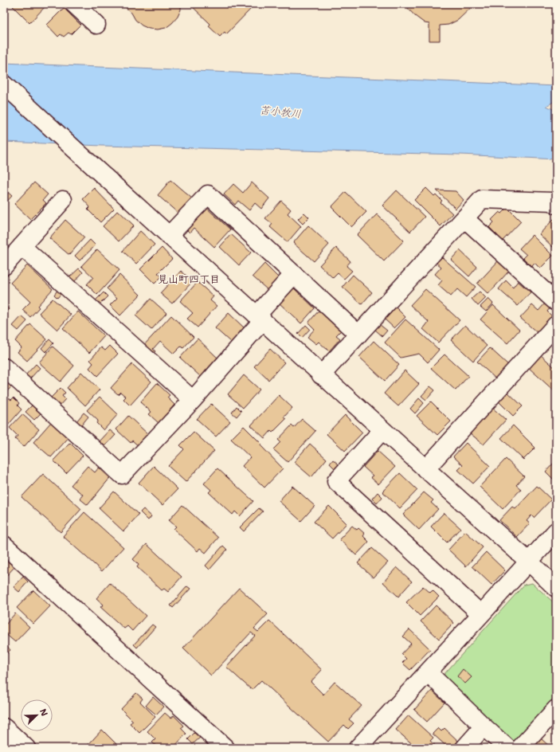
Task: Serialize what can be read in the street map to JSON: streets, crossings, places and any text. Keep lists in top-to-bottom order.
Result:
{
  "districts": ["見山町四丁目"],
  "water": ["苫小牧川"],
  "north": "top right"
}
